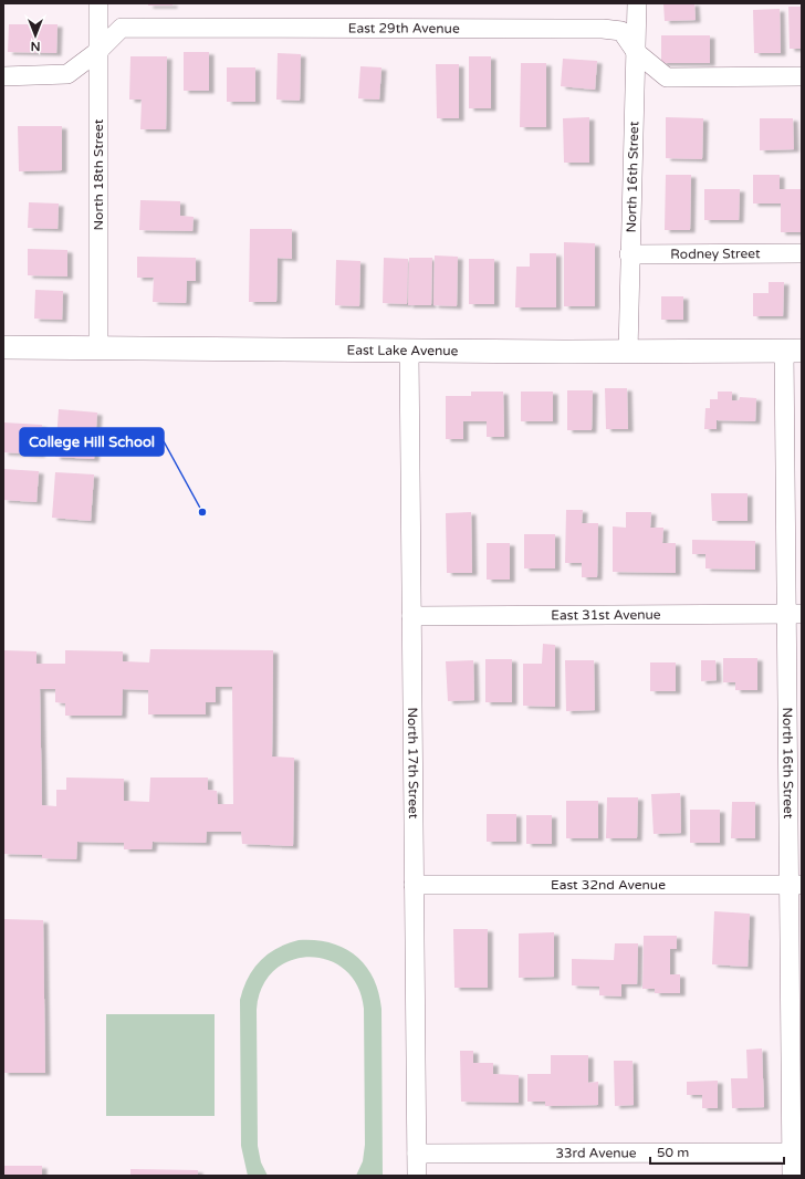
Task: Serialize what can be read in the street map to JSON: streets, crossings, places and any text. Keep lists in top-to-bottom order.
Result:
{
  "streets": {
    "street": [
      "East 29th Avenue",
      "North 18th Street",
      "North 16th Street",
      "Rodney Street",
      "East Lake Avenue",
      "East 31st Avenue",
      "North 17th Street",
      "East 32nd Avenue",
      "33rd Avenue"
    ]
  },
  "crossings": [
    ["East 29th Avenue", "North 18th Street"],
    ["East 29th Avenue", "North 16th Street"],
    ["North 18th Street", "East Lake Avenue"],
    ["North 16th Street", "Rodney Street"],
    ["North 16th Street", "East Lake Avenue"],
    ["North 16th Street", "East 31st Avenue"],
    ["North 16th Street", "East 32nd Avenue"],
    ["North 16th Street", "33rd Avenue"],
    ["East Lake Avenue", "North 17th Street"],
    ["East 31st Avenue", "North 17th Street"],
    ["North 17th Street", "East 32nd Avenue"],
    ["North 17th Street", "33rd Avenue"]
  ],
  "places": ["College Hill School"],
  "scale_bar": "50 m",
  "north": "bottom"
}
